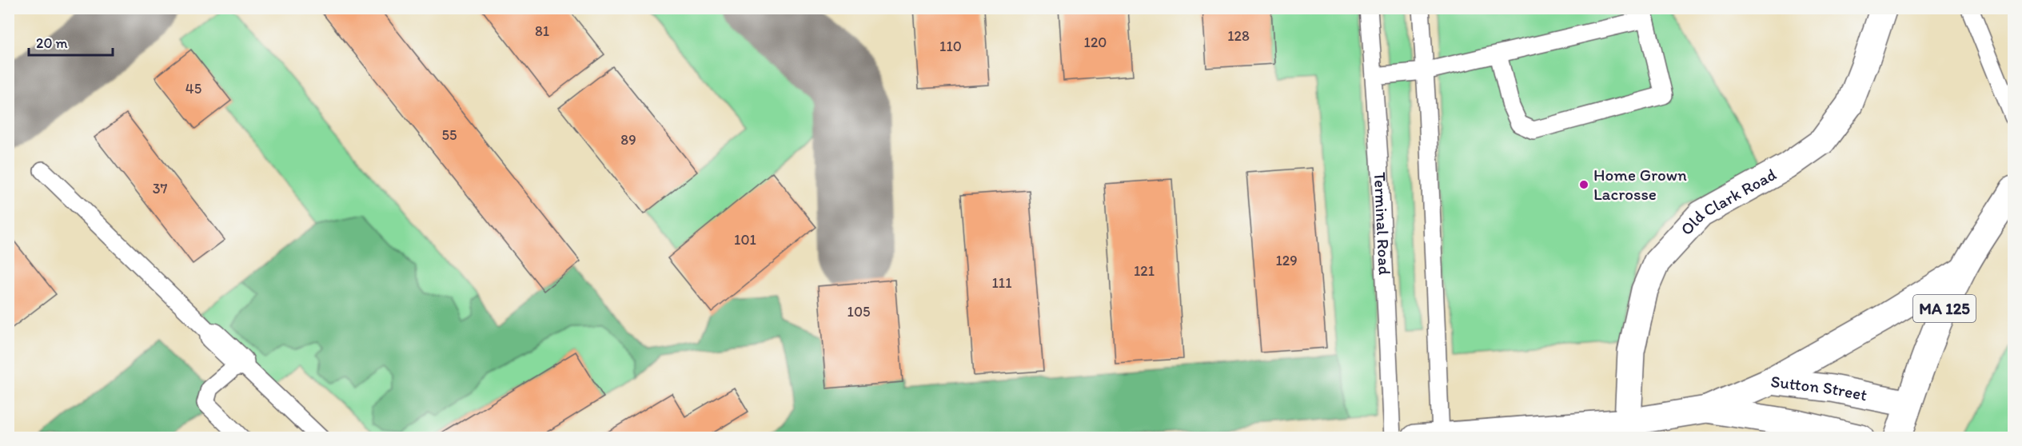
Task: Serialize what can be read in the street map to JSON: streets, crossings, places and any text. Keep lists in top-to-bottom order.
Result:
{
  "streets": {
    "main road": ["Old Clark Road", "MA 125", "Sutton Street"],
    "lane": ["Terminal Road"]
  },
  "crossings": [
    ["Old Clark Road", "Sutton Street"],
    ["MA 125", "Sutton Street"]
  ],
  "places": ["Home Grown Lacrosse"],
  "house_numbers": [
    "81",
    "128",
    "120",
    "110",
    "45",
    "55",
    "89",
    "37",
    "101",
    "129",
    "121",
    "111",
    "105"
  ],
  "scale_bar": "20 m"
}
